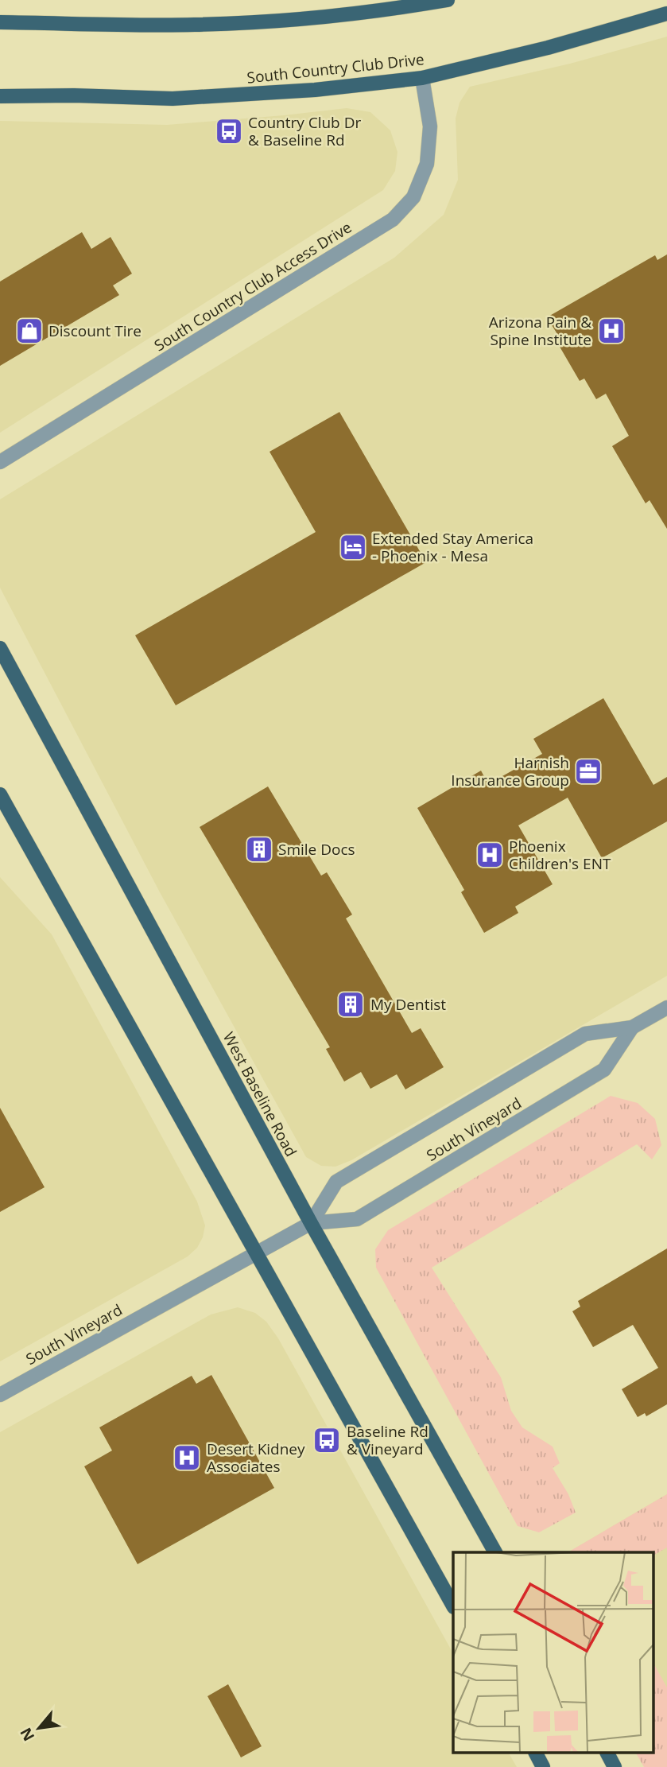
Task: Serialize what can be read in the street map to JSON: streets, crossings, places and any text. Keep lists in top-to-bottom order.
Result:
{
  "streets": {
    "main road": ["South Country Club Drive", "West Baseline Road"],
    "street": ["South Country Club Access Drive", "South Vineyard"]
  },
  "crossings": [
    ["South Country Club Drive", "South Country Club Access Drive"],
    ["West Baseline Road", "South Vineyard"]
  ],
  "places": {
    "bus stop": ["Country Club Dr & Baseline Rd", "Baseline Rd & Vineyard"],
    "shop": ["Discount Tire"],
    "hospital": ["Arizona Pain & Spine Institute", "Phoenix Children's ENT", "Desert Kidney Associates"],
    "hotel": ["Extended Stay America - Phoenix - Mesa"],
    "office": ["Harnish Insurance Group"],
    "building": ["Smile Docs", "My Dentist"]
  },
  "north": "bottom left"
}
